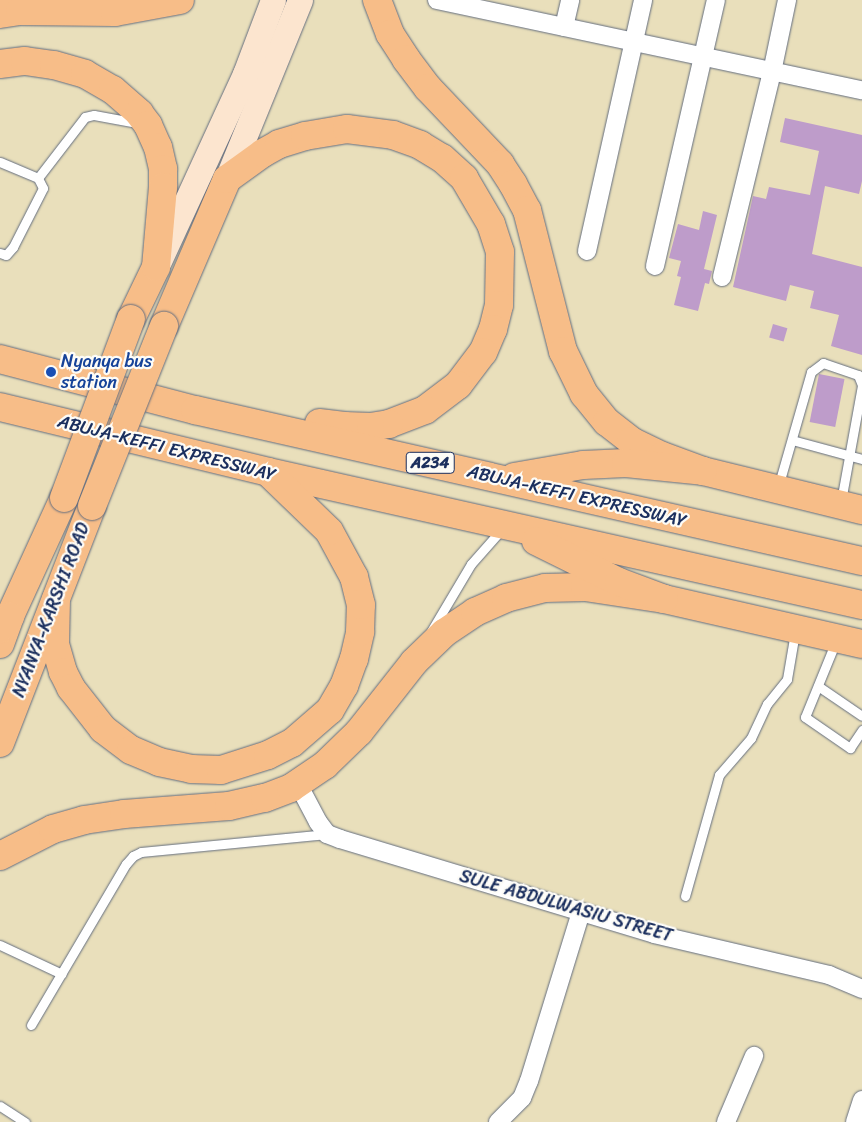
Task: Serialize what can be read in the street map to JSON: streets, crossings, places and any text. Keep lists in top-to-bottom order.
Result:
{
  "streets": {
    "main road": ["ABUJA-KEFFI EXPRESSWAY", "A234", "NYANYA-KARSHI ROAD"],
    "street": ["SULE ABDULWASIU STREET"]
  },
  "places": ["Nyanya bus station"]
}
